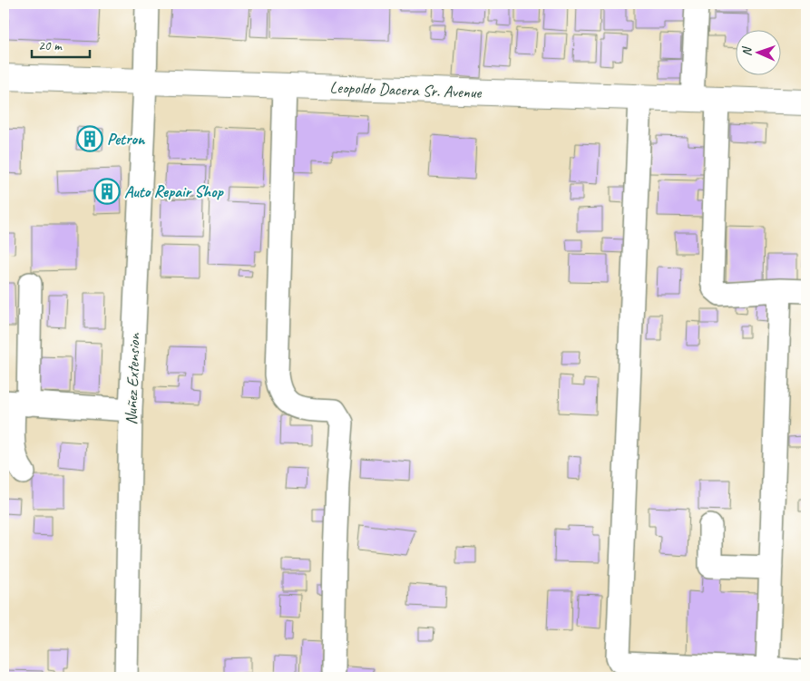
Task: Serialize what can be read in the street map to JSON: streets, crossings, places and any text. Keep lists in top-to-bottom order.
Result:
{
  "streets": {
    "main road": ["Leopoldo Dacera Sr. Avenue"],
    "street": ["Nuñez Extension"]
  },
  "crossings": [
    ["Leopoldo Dacera Sr. Avenue", "Nuñez Extension"]
  ],
  "places": {
    "building": ["Petron", "Auto Repair Shop"]
  },
  "scale_bar": "20 m",
  "north": "left"
}
